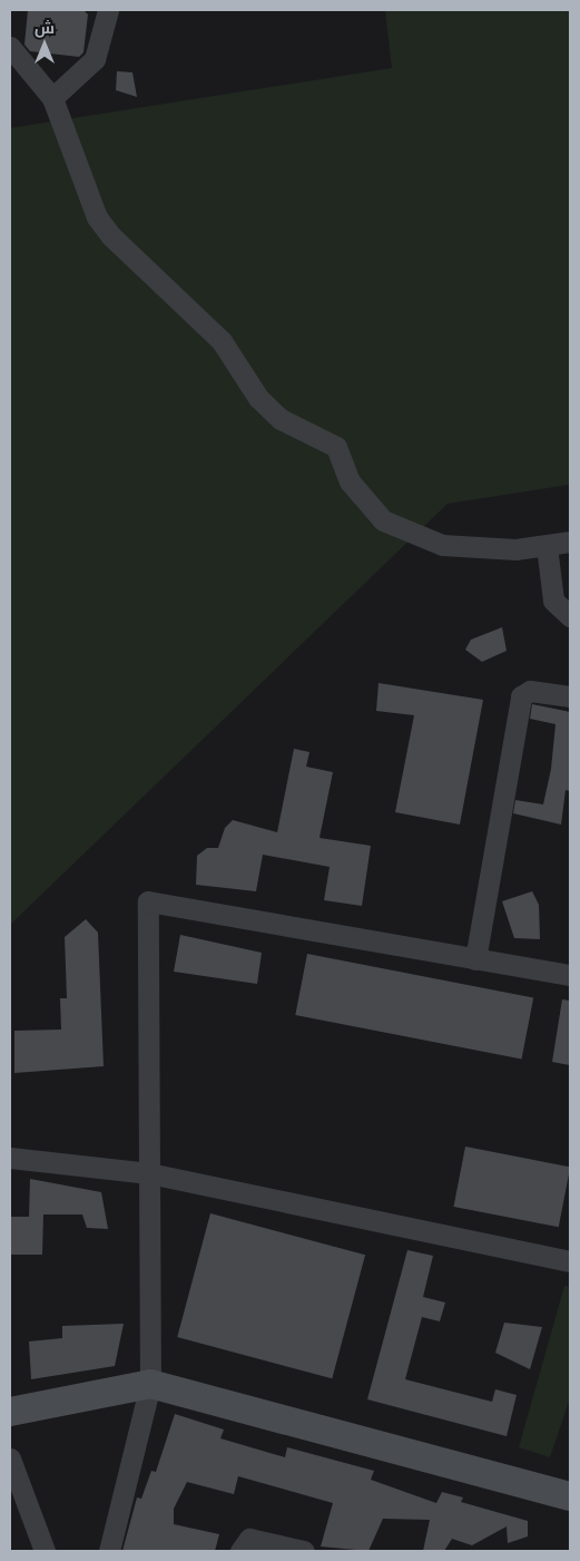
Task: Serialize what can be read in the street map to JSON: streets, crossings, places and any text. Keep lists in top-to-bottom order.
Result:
{
  "north": "top"
}
